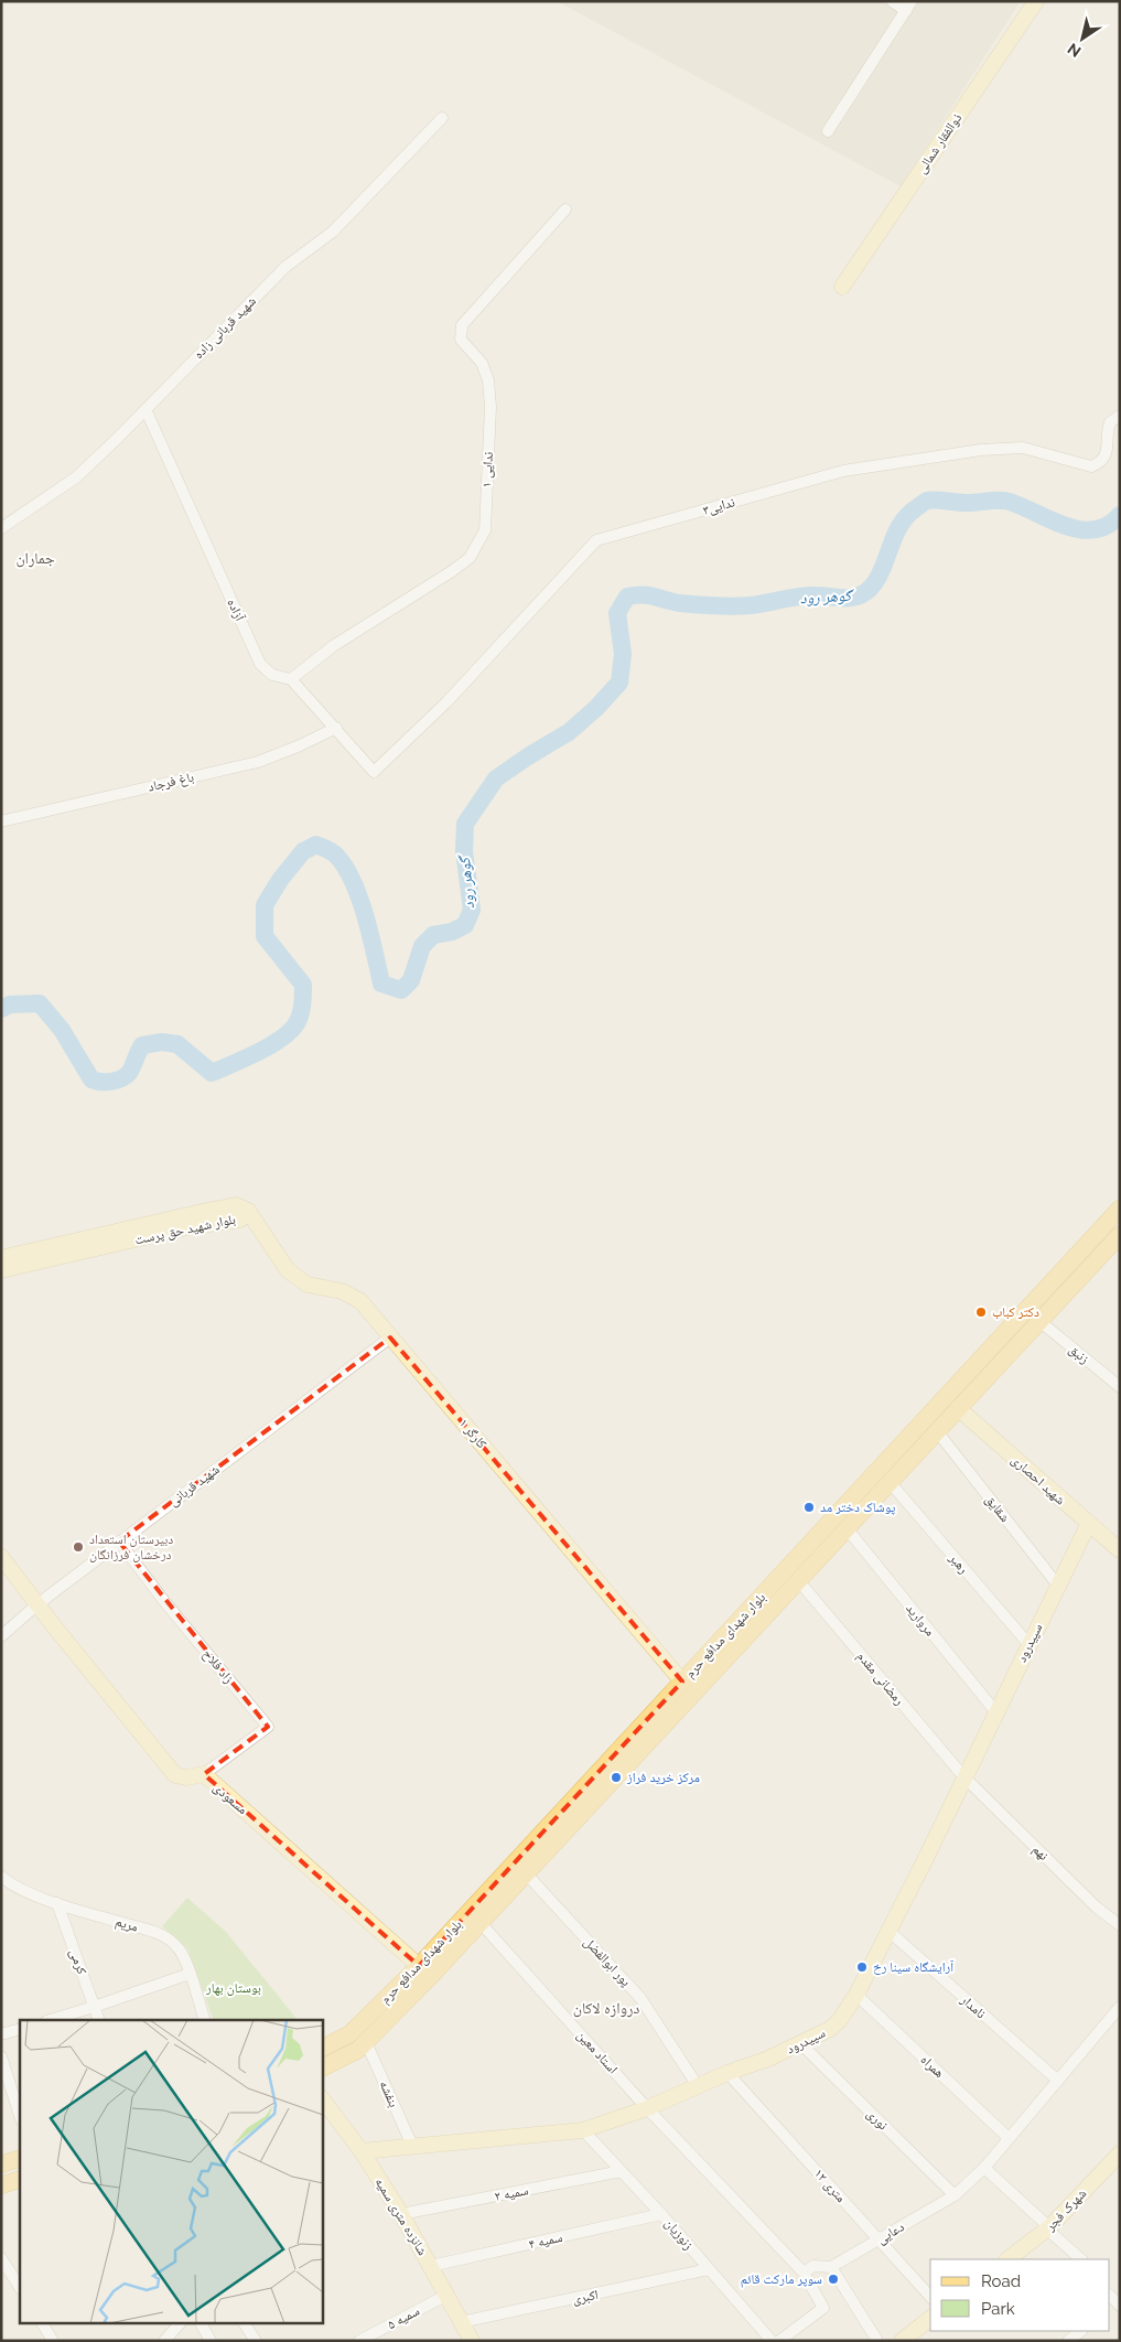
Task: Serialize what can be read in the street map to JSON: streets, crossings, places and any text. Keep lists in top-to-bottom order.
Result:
{
  "streets": {
    "main road": ["بلوار شهدای مدافع حرم"],
    "street": [
      "ذوالفقار شمالی",
      "شهید قربانی زاده",
      "ندایی ۱",
      "ندایی۳",
      "آزاده",
      "باغ فرجاد",
      "بلوار شهید حق پرست",
      "زنبق",
      "کارگر ۱",
      "شهید احصاری",
      "شهید قربانی",
      "شقایق",
      "رهبر",
      "مروارید",
      "سپیدرود",
      "زاد فلاح",
      "رمضانی مقدم",
      "مسعودی",
      "نهم",
      "مریم",
      "کرمی",
      "پور ابوالفضل",
      "نامدار",
      "استاد معین",
      "همراه",
      "بنفشه",
      "نوری",
      "۱۲ متری",
      "سمیه ۲",
      "شهرک فجر",
      "شانزده متری سمیه",
      "دعایی",
      "زنوزیان",
      "سمیه ۴",
      "اکبری",
      "سمیه ۵"
    ]
  },
  "crossings": [
    ["شهید قربانی زاده", "آزاده"],
    ["ندایی ۱", "آزاده"],
    ["ندایی۳", "آزاده"],
    ["آزاده", "باغ فرجاد"],
    ["بلوار شهید حق پرست", "کارگر ۱"],
    ["زنبق", "بلوار شهدای مدافع حرم"],
    ["کارگر ۱", "شهید قربانی"],
    ["کارگر ۱", "بلوار شهدای مدافع حرم"],
    ["شهید احصاری", "بلوار شهدای مدافع حرم"],
    ["شهید احصاری", "سپیدرود"],
    ["شهید قربانی", "زاد فلاح"],
    ["شهید قربانی", "مسعودی"],
    ["شقایق", "بلوار شهدای مدافع حرم"],
    ["شقایق", "سپیدرود"],
    ["رهبر", "بلوار شهدای مدافع حرم"],
    ["رهبر", "سپیدرود"],
    ["مروارید", "بلوار شهدای مدافع حرم"],
    ["مروارید", "سپیدرود"],
    ["بلوار شهدای مدافع حرم", "رمضانی مقدم"],
    ["بلوار شهدای مدافع حرم", "مسعودی"],
    ["بلوار شهدای مدافع حرم", "پور ابوالفضل"],
    ["بلوار شهدای مدافع حرم", "استاد معین"],
    ["بلوار شهدای مدافع حرم", "بنفشه"],
    ["سپیدرود", "رمضانی مقدم"],
    ["سپیدرود", "نهم"],
    ["سپیدرود", "پور ابوالفضل"],
    ["سپیدرود", "نامدار"],
    ["سپیدرود", "استاد معین"],
    ["سپیدرود", "همراه"],
    ["سپیدرود", "بنفشه"],
    ["سپیدرود", "نوری"],
    ["سپیدرود", "۱۲ متری"],
    ["سپیدرود", "شانزده متری سمیه"],
    ["سپیدرود", "زنوزیان"],
    ["زاد فلاح", "مسعودی"],
    ["رمضانی مقدم", "نهم"],
    ["مریم", "کرمی"],
    ["نامدار", "دعایی"],
    ["همراه", "دعایی"],
    ["نوری", "دعایی"],
    ["۱۲ متری", "دعایی"],
    ["سمیه ۲", "شانزده متری سمیه"],
    ["سمیه ۲", "زنوزیان"],
    ["شانزده متری سمیه", "سمیه ۴"],
    ["شانزده متری سمیه", "اکبری"],
    ["شانزده متری سمیه", "سمیه ۵"],
    ["زنوزیان", "سمیه ۴"],
    ["زنوزیان", "اکبری"]
  ],
  "districts": ["جماران", "دروازه لاکان"],
  "water": ["گوهر رود"],
  "parks": ["بوستان بهار"],
  "places": [
    "دکتر کباب",
    "پوشاک دختر مد",
    "دبیرستان استعداد درخشان فرزانگان",
    "مرکز خرید فراز",
    "آرایشگاه سینا رخ",
    "سوپر مارکت قائم"
  ],
  "legend": ["Road", "Park"],
  "north": "bottom left"
}
